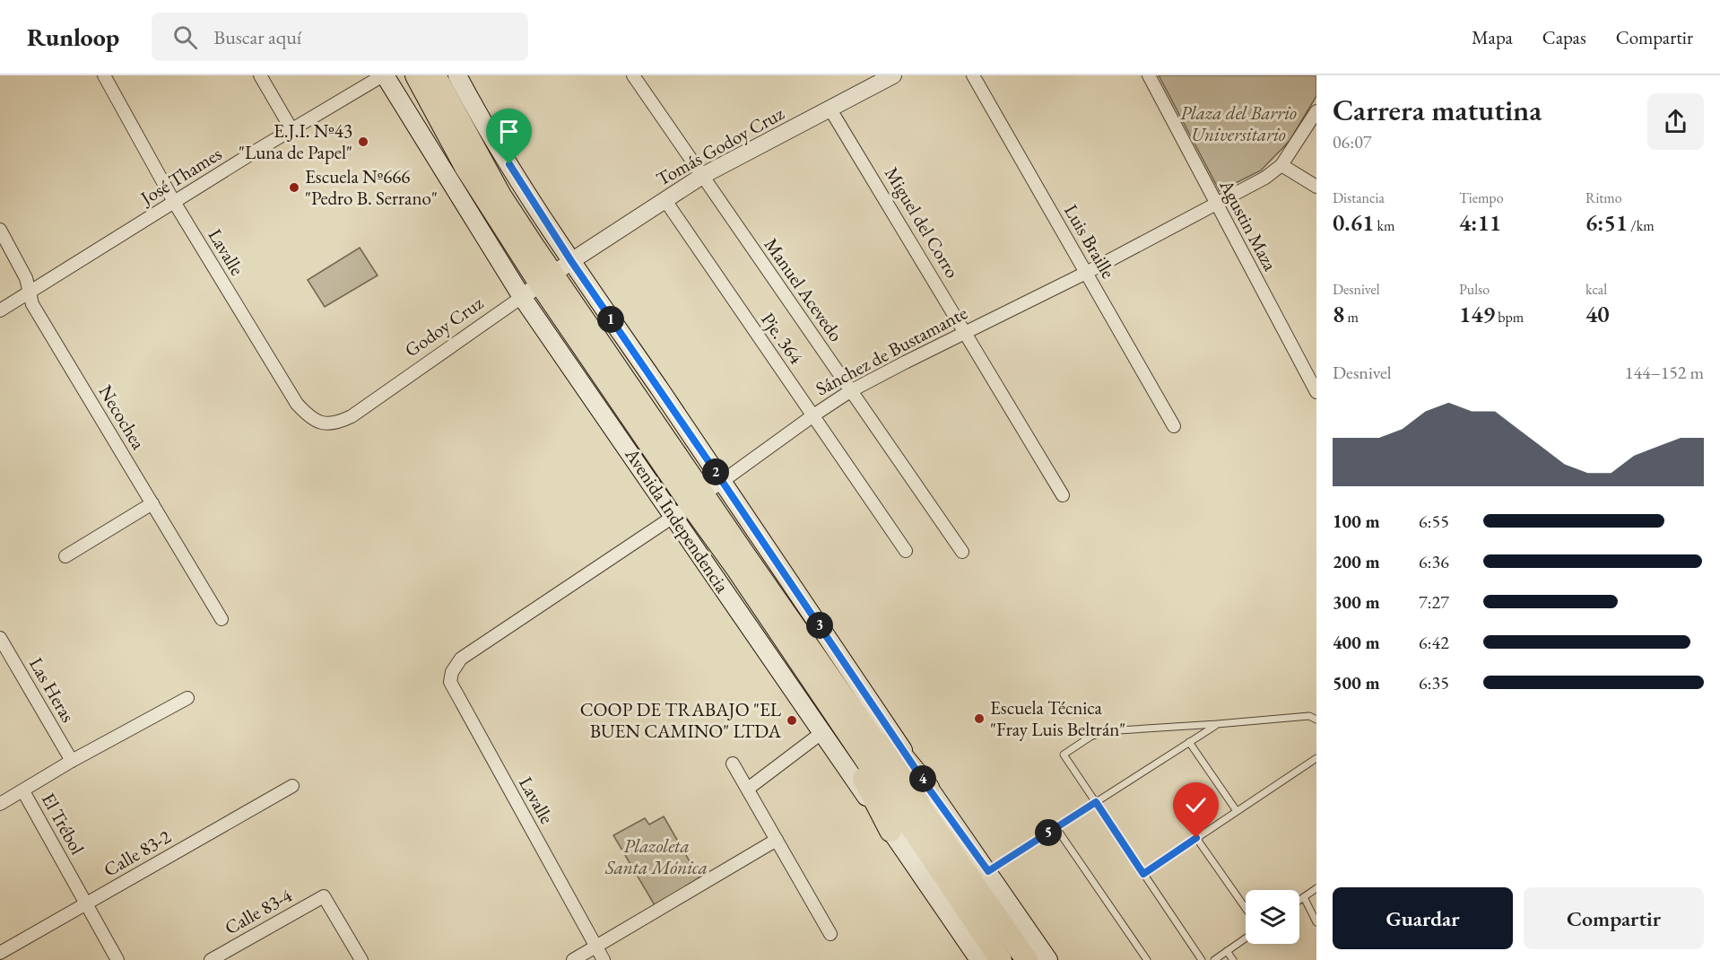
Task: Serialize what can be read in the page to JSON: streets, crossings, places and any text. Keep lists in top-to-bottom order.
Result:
{
  "streets": {
    "highway": ["Avenida Independencia"],
    "street": [
      "Tomás Godoy Cruz",
      "José Thames",
      "Miguel del Corro",
      "Agustin Maza",
      "Luis Braille",
      "Lavalle",
      "Manuel Acevedo",
      "Godoy Cruz",
      "Pje. 364",
      "Sánchez de Bustamante",
      "Necochea",
      "Las Heras",
      "El Trébol",
      "Calle 83-2",
      "Calle 83-4"
    ]
  },
  "crossings": [
    ["Tomás Godoy Cruz", "Miguel del Corro"],
    ["Tomás Godoy Cruz", "Manuel Acevedo"],
    ["Tomás Godoy Cruz", "Godoy Cruz"],
    ["Tomás Godoy Cruz", "Pje. 364"],
    ["José Thames", "Lavalle"],
    ["José Thames", "Necochea"],
    ["José Thames", "Avenida Independencia"],
    ["Miguel del Corro", "Sánchez de Bustamante"],
    ["Agustin Maza", "Sánchez de Bustamante"],
    ["Luis Braille", "Sánchez de Bustamante"],
    ["Lavalle", "Godoy Cruz"],
    ["Lavalle", "Sánchez de Bustamante"],
    ["Manuel Acevedo", "Sánchez de Bustamante"],
    ["Godoy Cruz", "Avenida Independencia"],
    ["Pje. 364", "Sánchez de Bustamante"],
    ["Sánchez de Bustamante", "Avenida Independencia"],
    ["El Trébol", "Calle 83-2"]
  ],
  "parks": ["Plaza del Barrio Universitario", "Plazoleta Santa Mónica"],
  "places": [
    "E.J.I. Nº43 \"Luna de Papel\"",
    "Escuela Nº666 \"Pedro B. Serrano\"",
    "Escuela Técnica \"Fray Luis Beltrán\"",
    "COOP DE TRABAJO \"EL BUEN CAMINO\" LTDA"
  ],
  "page": {
    "header": "Runloop",
    "search": "Buscar aquí",
    "nav": ["Mapa", "Capas", "Compartir"],
    "heading": ["Carrera matutina", "06:07"],
    "stats": [
      ["Distancia", "0.61 km"],
      ["Tiempo", "4:11"],
      ["Ritmo", "6:51 /km"],
      ["Desnivel", "8 m"],
      ["Pulso", "149 bpm"],
      ["kcal", "40"]
    ],
    "pins": [
      "1",
      "2",
      "3",
      "4",
      "5"
    ],
    "chart": ["Desnivel", "144–152 m"],
    "list": [
      {
        "name": "100 m",
        "note": "6:55"
      },
      {
        "name": "200 m",
        "note": "6:36"
      },
      {
        "name": "300 m",
        "note": "7:27"
      },
      {
        "name": "400 m",
        "note": "6:42"
      },
      {
        "name": "500 m",
        "note": "6:35"
      }
    ],
    "buttons": ["Guardar", "Compartir"]
  }
}
